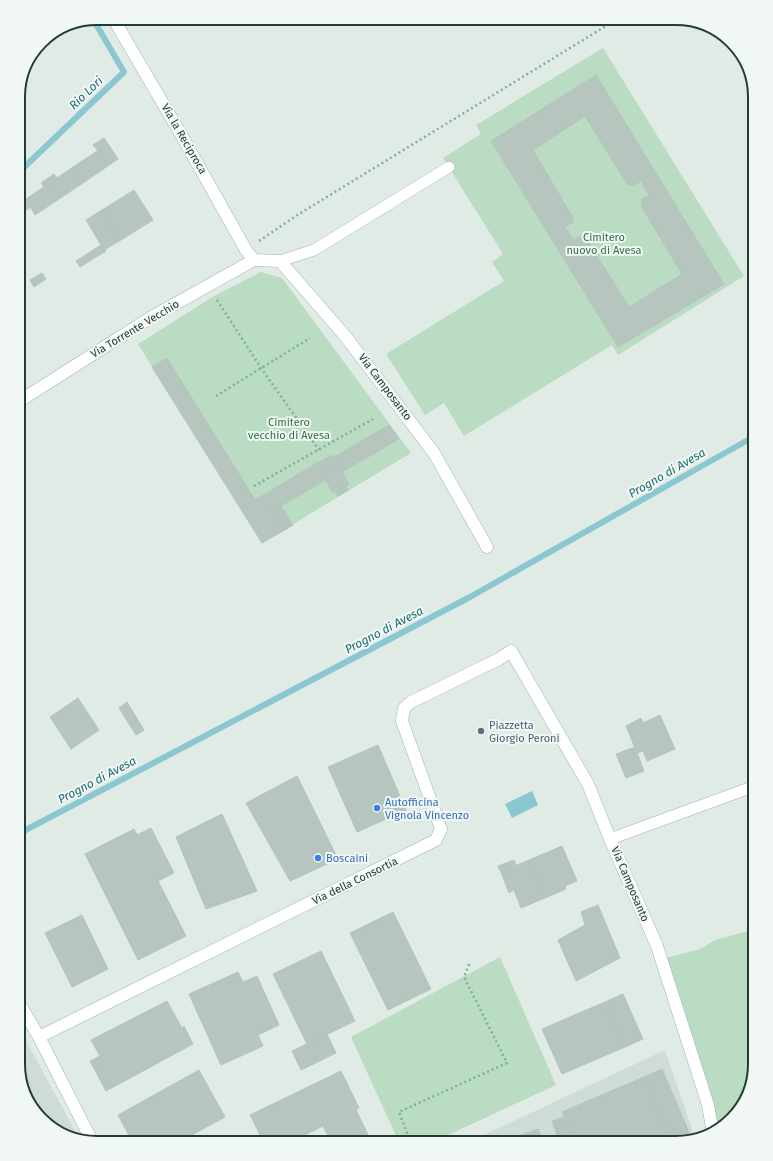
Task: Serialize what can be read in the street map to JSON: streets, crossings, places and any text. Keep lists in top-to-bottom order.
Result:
{
  "streets": {
    "street": [
      "Via la Reciproca",
      "Via Torrente Vecchio",
      "Via Camposanto",
      "Via della Consortia"
    ]
  },
  "crossings": [
    ["Via la Reciproca", "Via Torrente Vecchio"],
    ["Via Camposanto", "Via della Consortia"]
  ],
  "water": ["Rio Lori", "Progno di Avesa"],
  "parks": ["Cimitero nuovo di Avesa", "Cimitero vecchio di Avesa"],
  "places": ["Piazzetta Giorgio Peroni", "Autofficina Vignola Vincenzo", "Boscaini"]
}
